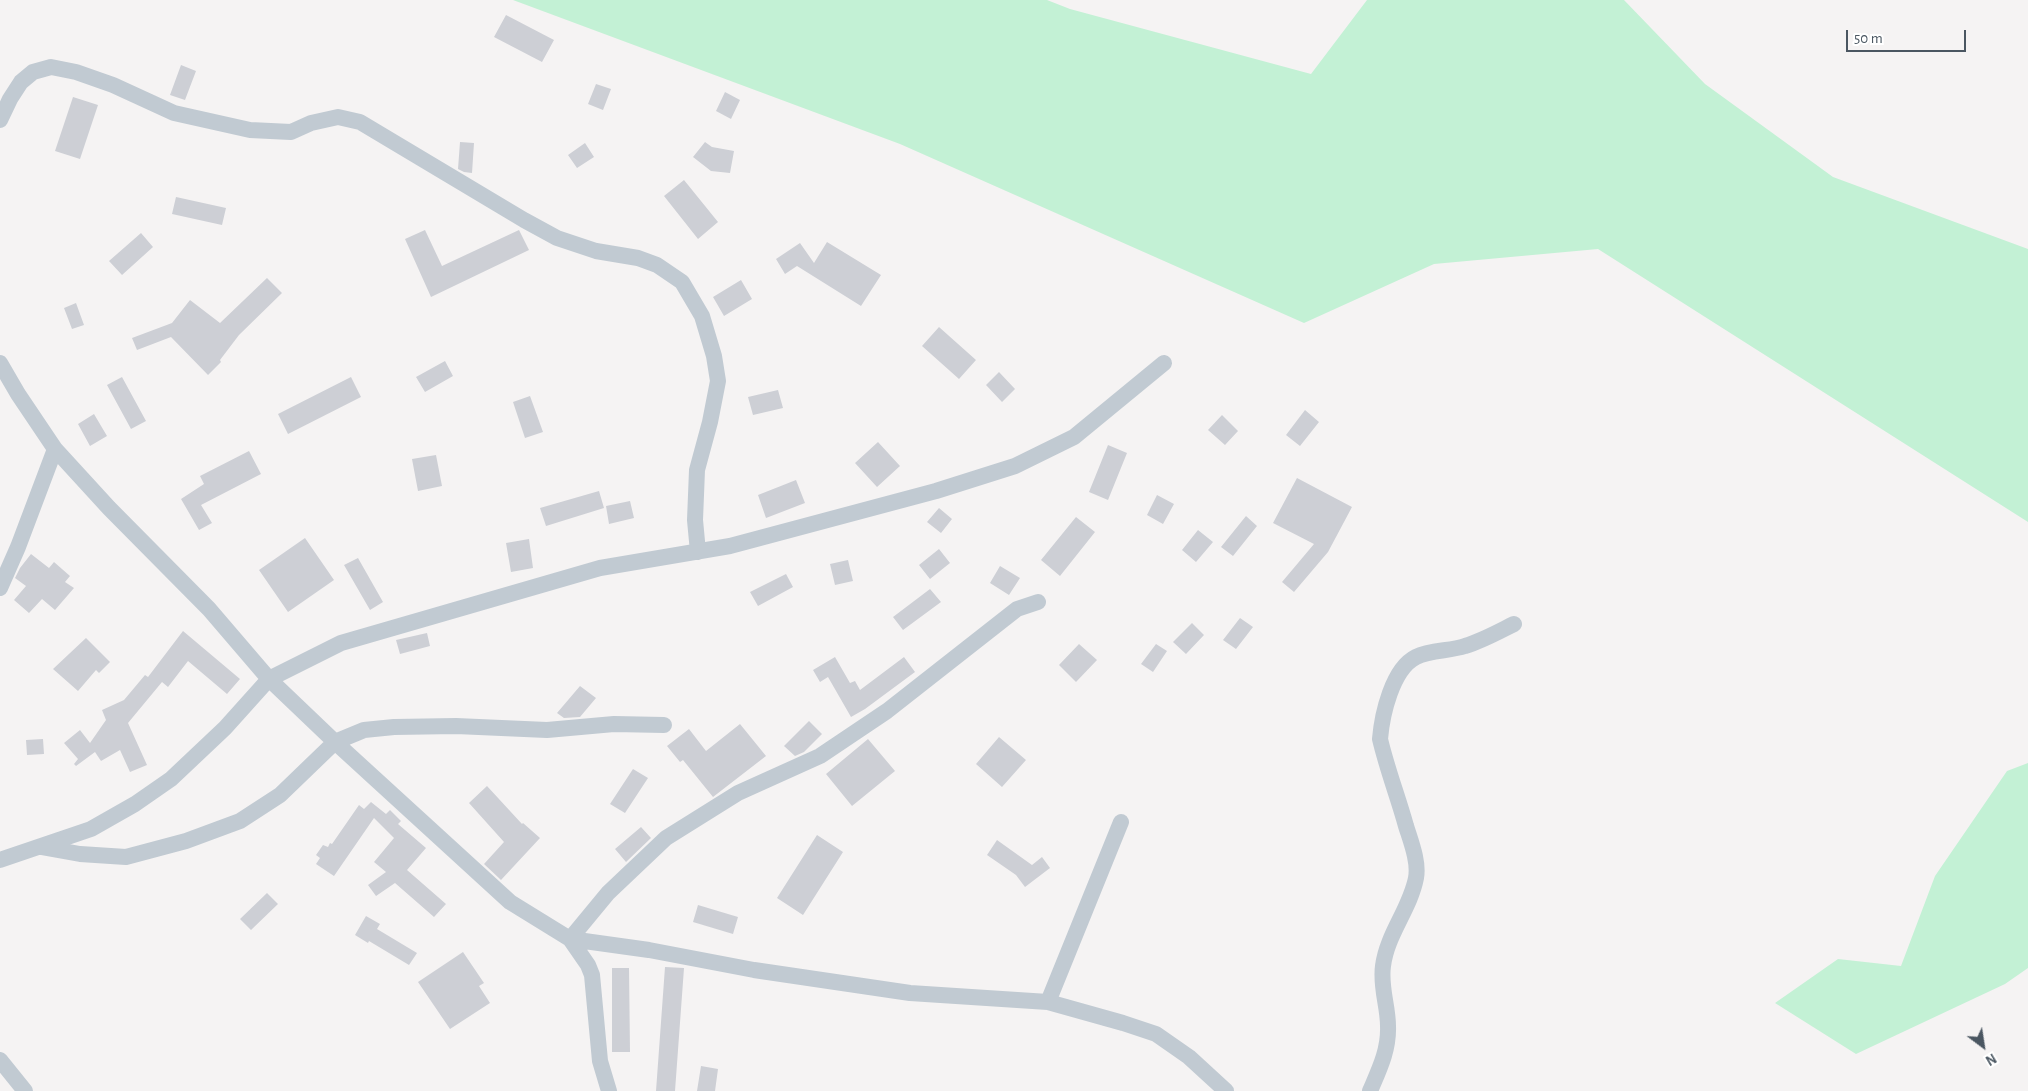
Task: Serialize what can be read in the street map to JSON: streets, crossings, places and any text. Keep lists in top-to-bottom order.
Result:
{
  "scale_bar": "50 m",
  "north": "bottom right"
}
